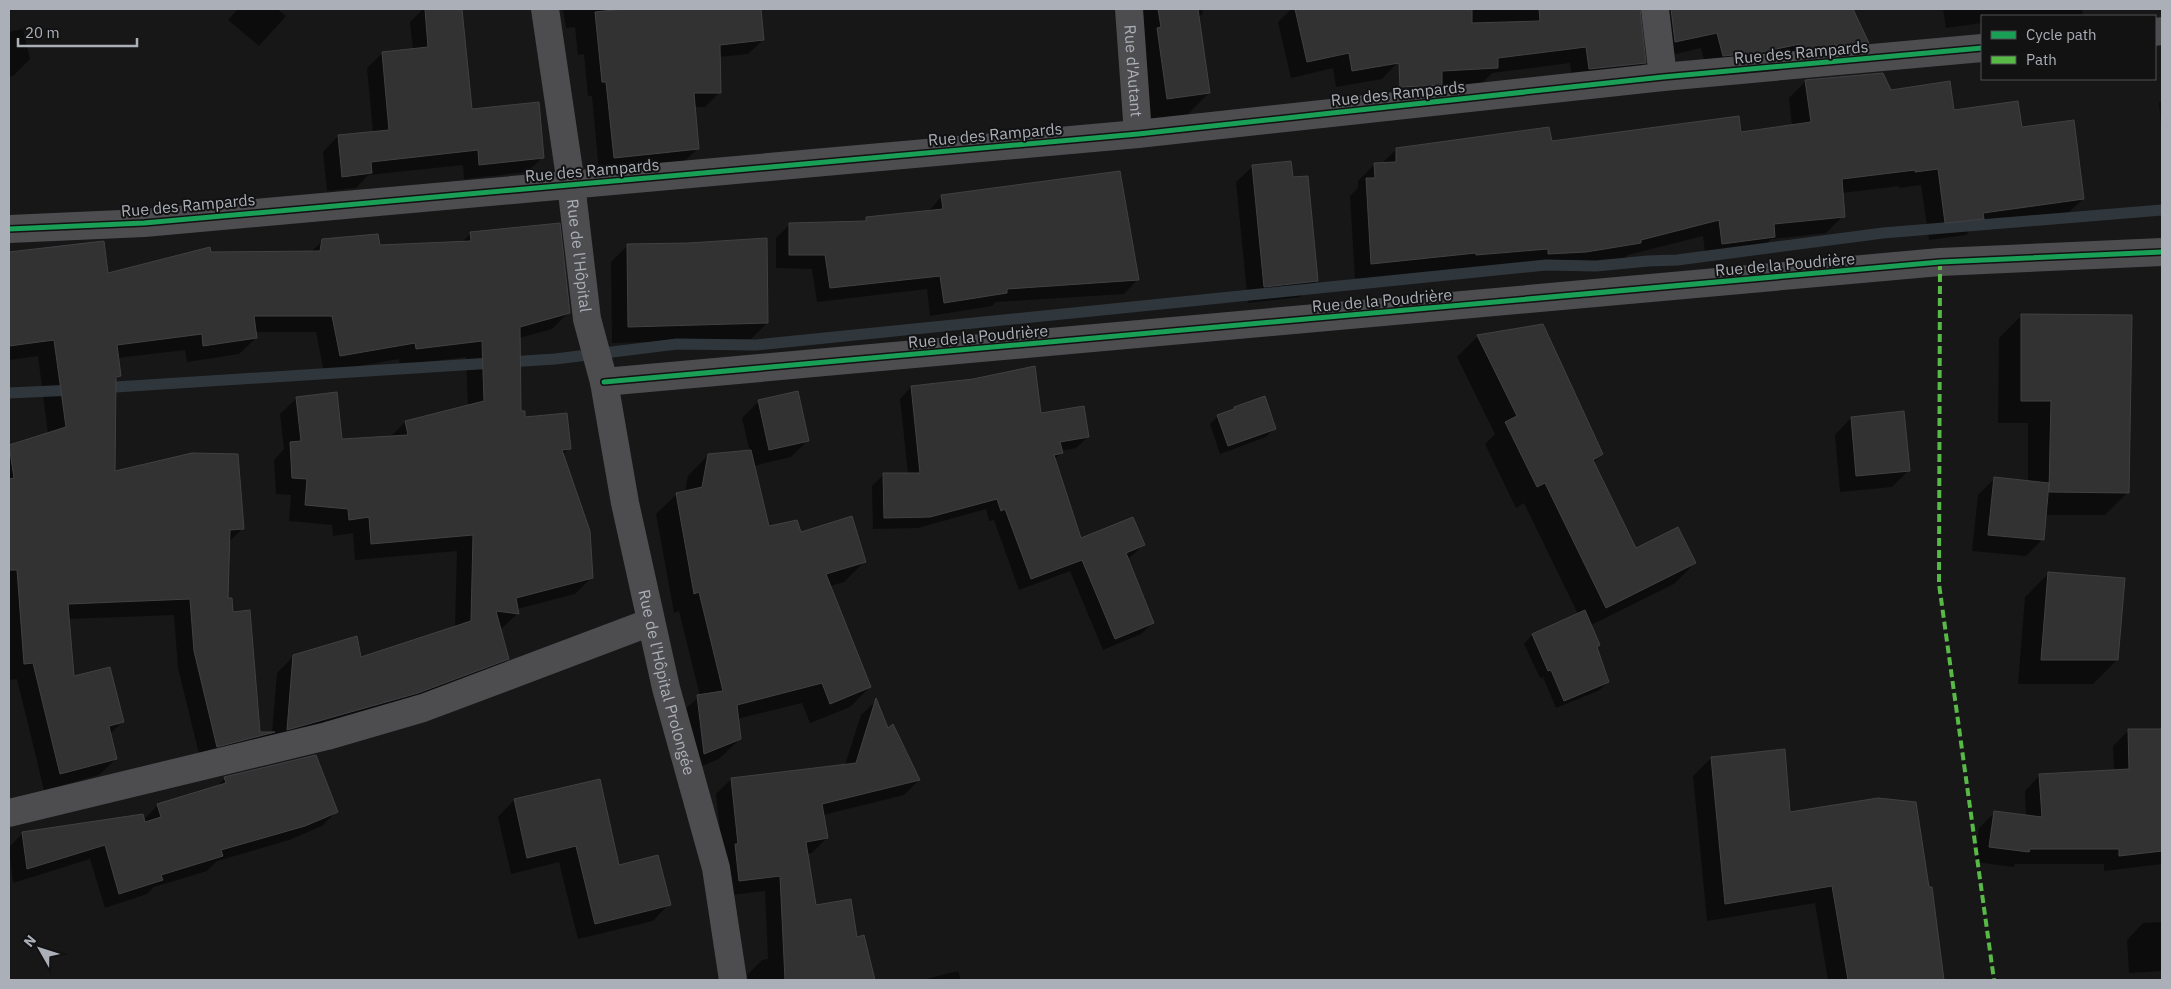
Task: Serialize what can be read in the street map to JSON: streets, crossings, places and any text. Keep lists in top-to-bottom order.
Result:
{
  "streets": {
    "street": [
      "Rue des Rampards",
      "Rue d'Autant",
      "Rue de l'Hôpital",
      "Rue de la Poudrière",
      "Rue de l'Hôpital Prolongée"
    ]
  },
  "crossings": [
    ["Rue des Rampards", "Rue d'Autant"],
    ["Rue des Rampards", "Rue de l'Hôpital"],
    ["Rue de l'Hôpital", "Rue de la Poudrière"],
    ["Rue de l'Hôpital", "Rue de l'Hôpital Prolongée"],
    ["Rue de la Poudrière", "Rue de l'Hôpital Prolongée"]
  ],
  "legend": ["Cycle path", "Path"],
  "scale_bar": "20 m",
  "north": "top left"
}
